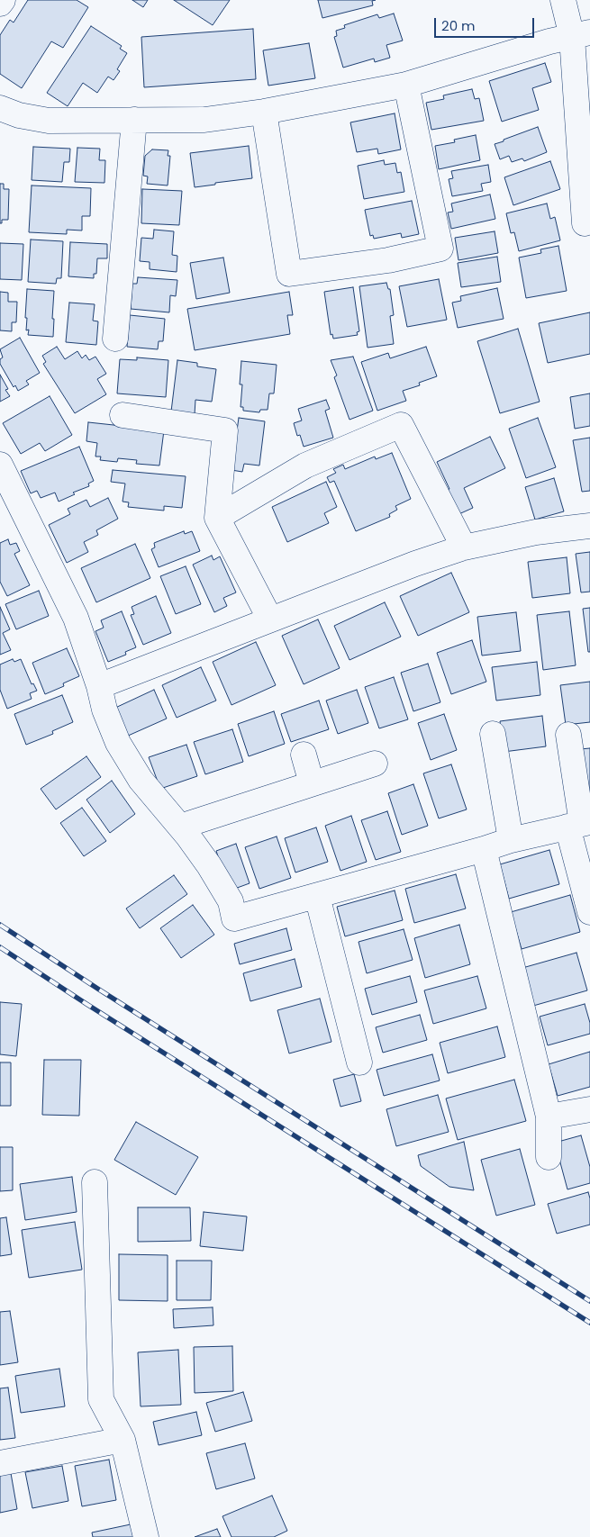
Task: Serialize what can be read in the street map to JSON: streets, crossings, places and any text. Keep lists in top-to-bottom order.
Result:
{
  "scale_bar": "20 m"
}
